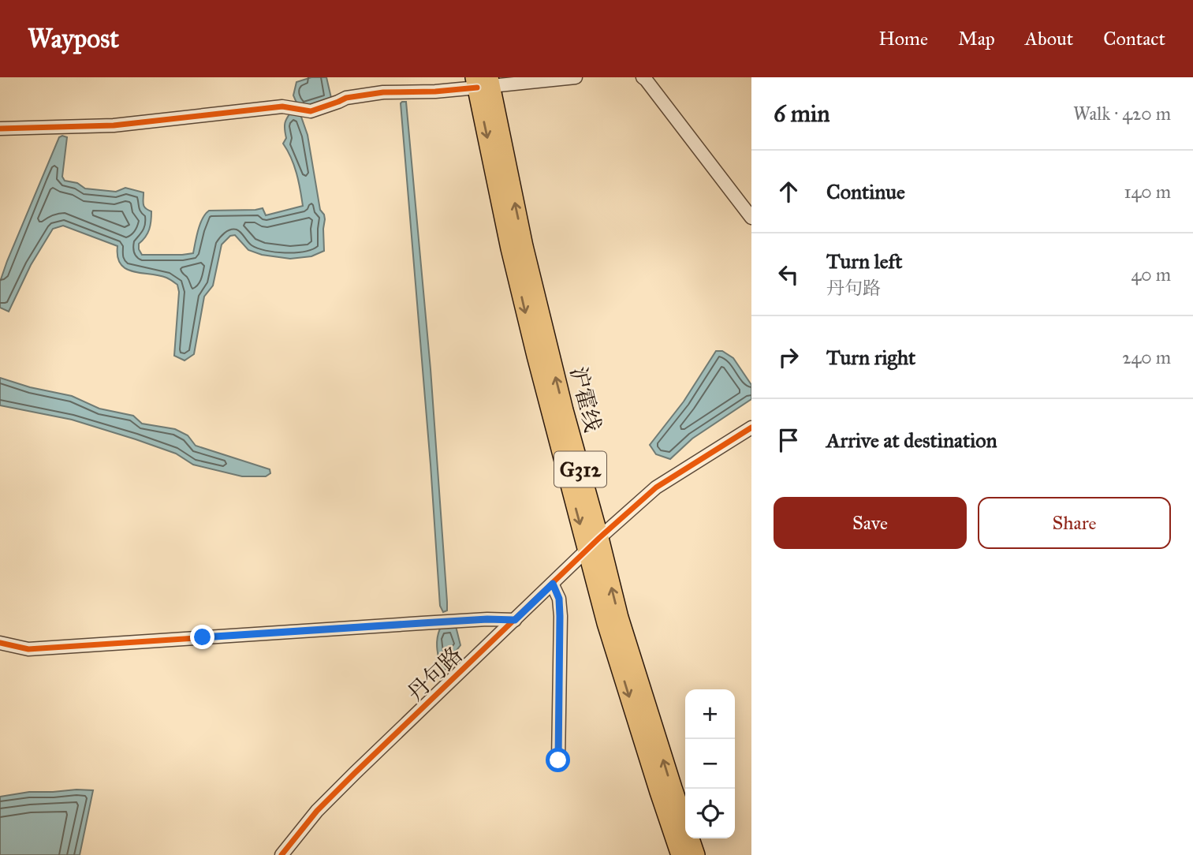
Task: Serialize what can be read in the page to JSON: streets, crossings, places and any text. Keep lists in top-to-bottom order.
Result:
{
  "streets": {
    "highway": ["沪霍线", "G312"],
    "street": ["丹句路"]
  },
  "crossings": [
    ["沪霍线", "丹句路"]
  ],
  "page": {
    "header": "Waypost",
    "nav": [
      "Home",
      "Map",
      "About",
      "Contact"
    ],
    "heading": ["6 min", "Walk · 420 m"],
    "list": [
      ["Continue", "140 m"],
      ["Turn left", "丹句路", "40 m"],
      ["Turn right", "240 m"],
      "Arrive at destination"
    ],
    "buttons": ["Save", "Share"],
    "map_buttons": ["+", "−"]
  }
}
